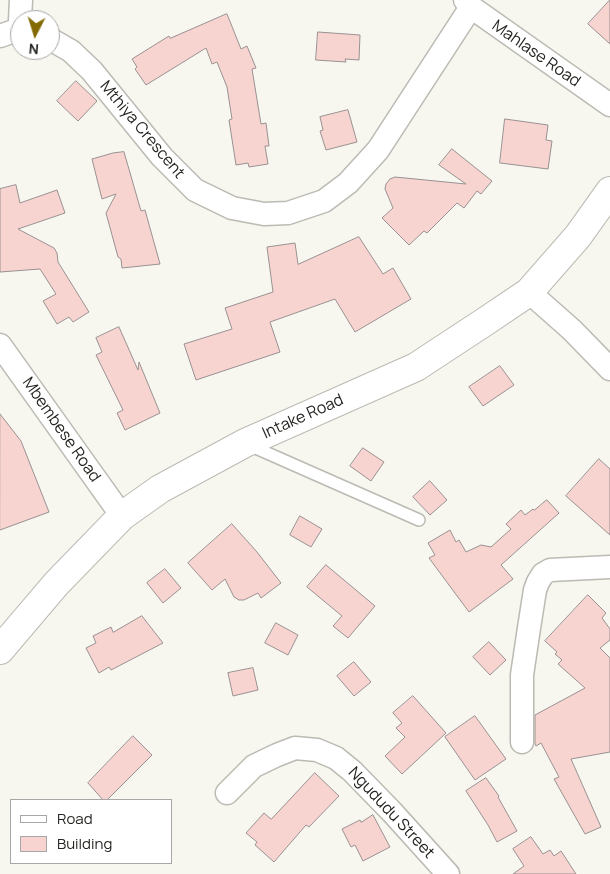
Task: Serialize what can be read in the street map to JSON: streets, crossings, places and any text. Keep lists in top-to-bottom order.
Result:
{
  "streets": {
    "street": [
      "Mahlase Road",
      "Mthiya Crescent",
      "Intake Road",
      "Mbembese Road",
      "Ngududu Street"
    ]
  },
  "crossings": [
    ["Mahlase Road", "Mthiya Crescent"],
    ["Intake Road", "Mbembese Road"]
  ],
  "legend": ["Road", "Building"],
  "north": "bottom"
}
